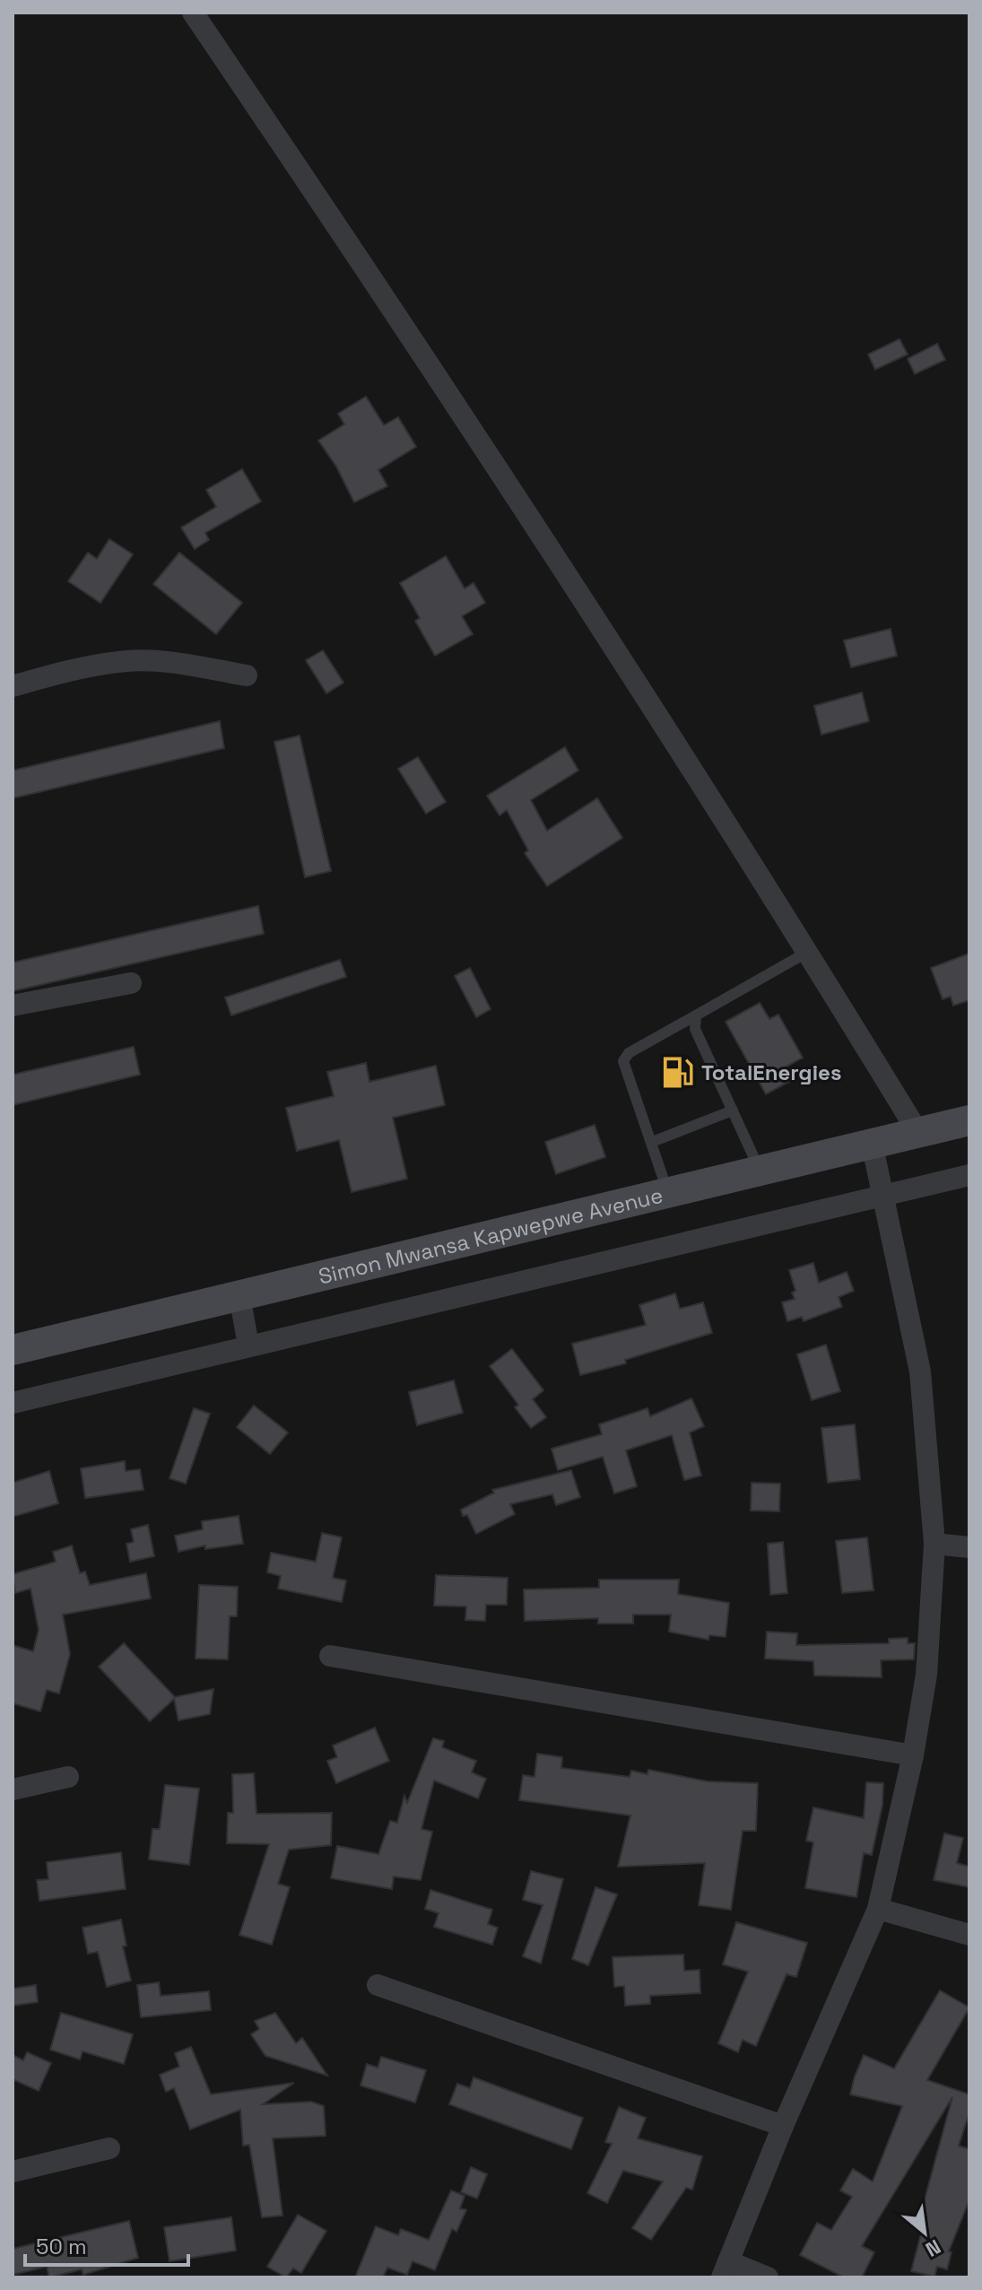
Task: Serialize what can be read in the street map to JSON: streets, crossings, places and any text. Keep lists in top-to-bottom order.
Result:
{
  "streets": {
    "main road": ["Simon Mwansa Kapwepwe Avenue"]
  },
  "places": {
    "fuel station": ["TotalEnergies"]
  },
  "scale_bar": "50 m",
  "north": "bottom right"
}
